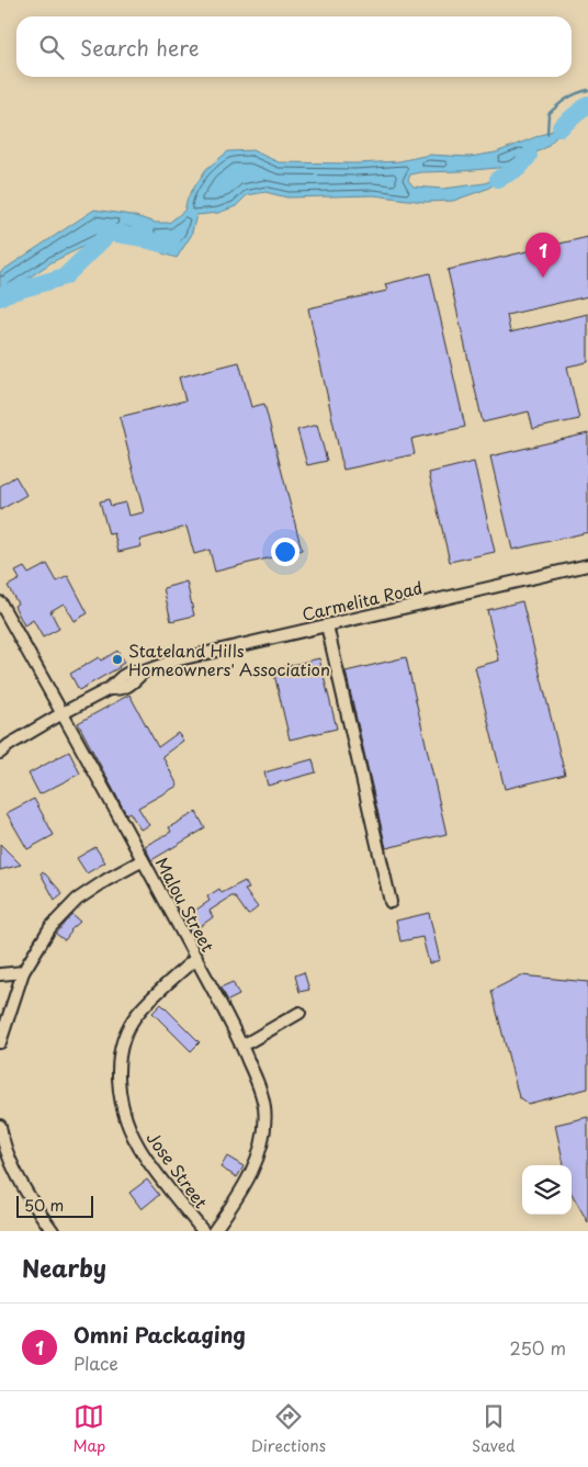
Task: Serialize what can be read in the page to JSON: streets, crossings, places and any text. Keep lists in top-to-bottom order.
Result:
{
  "streets": {
    "street": ["Carmelita Road", "Malou Street", "Jose Street"]
  },
  "crossings": [
    ["Carmelita Road", "Malou Street"],
    ["Malou Street", "Jose Street"]
  ],
  "places": ["Stateland Hills Homeowners' Association"],
  "scale_bar": "50 m",
  "page": {
    "search": "Search here",
    "pins": "1",
    "scale": "50 m",
    "heading": "Nearby",
    "list": [
      {
        "mark": "1",
        "name": "Omni Packaging",
        "note": "Place",
        "value": "250 m"
      }
    ],
    "nav": ["Map", "Directions", "Saved"]
  }
}
